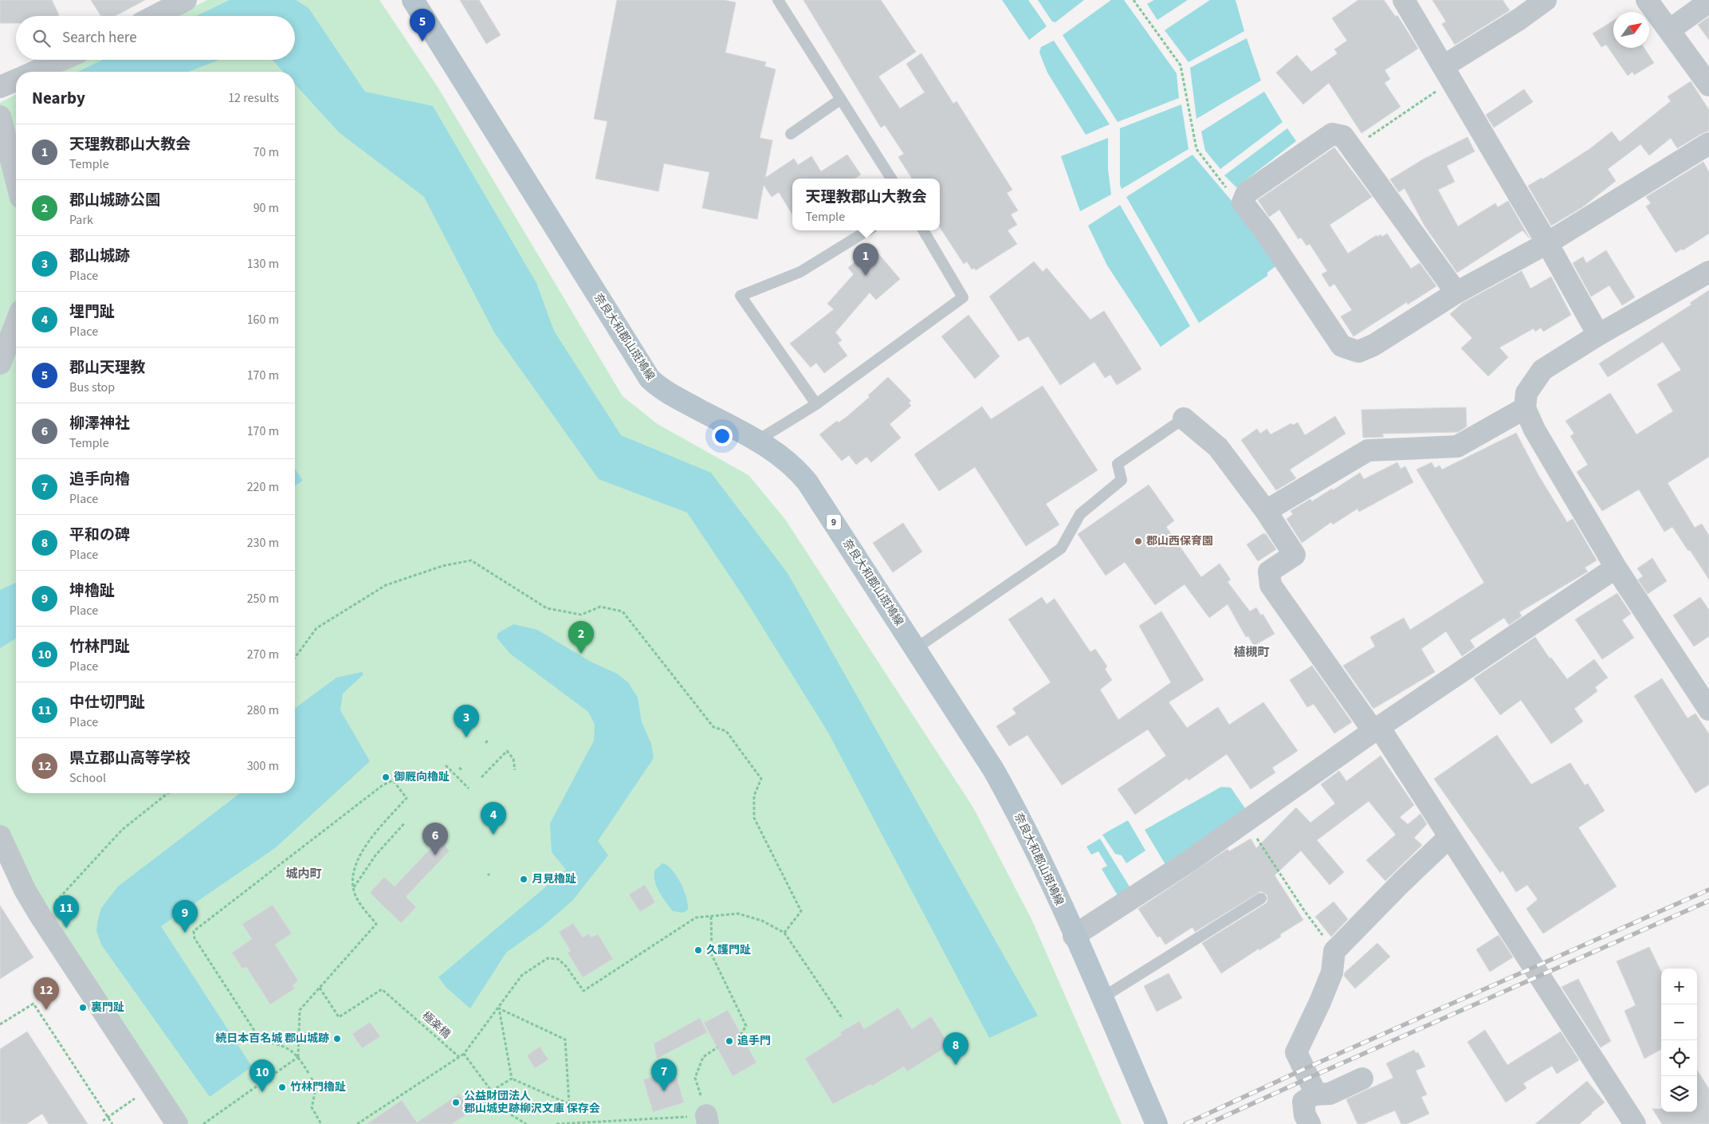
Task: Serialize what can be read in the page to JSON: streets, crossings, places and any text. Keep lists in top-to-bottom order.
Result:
{
  "streets": {
    "main road": ["奈良大和郡山斑鳩線", "9"],
    "path": ["極楽橋"]
  },
  "districts": ["植槻町", "城内町"],
  "places": [
    "郡山西保育園",
    "御厩向櫓趾",
    "月見櫓趾",
    "久護門趾",
    "裏門趾",
    "続日本百名城 郡山城跡",
    "追手門",
    "竹林門櫓趾",
    "公益財団法人 郡山城史跡柳沢文庫 保存会"
  ],
  "north": "top right",
  "page": {
    "pins": [
      "5",
      "1",
      "2",
      "3",
      "4",
      "6",
      "11",
      "9",
      "12",
      "8",
      "7",
      "10"
    ],
    "search": "Search here",
    "heading": ["Nearby", "12 results"],
    "list": [
      {
        "mark": "1",
        "name": "天理教郡山大教会",
        "note": "Temple",
        "value": "70 m"
      },
      {
        "mark": "2",
        "name": "郡山城跡公園",
        "note": "Park",
        "value": "90 m"
      },
      {
        "mark": "3",
        "name": "郡山城跡",
        "note": "Place",
        "value": "130 m"
      },
      {
        "mark": "4",
        "name": "埋門趾",
        "note": "Place",
        "value": "160 m"
      },
      {
        "mark": "5",
        "name": "郡山天理教",
        "note": "Bus stop",
        "value": "170 m"
      },
      {
        "mark": "6",
        "name": "柳澤神社",
        "note": "Temple",
        "value": "170 m"
      },
      {
        "mark": "7",
        "name": "追手向櫓",
        "note": "Place",
        "value": "220 m"
      },
      {
        "mark": "8",
        "name": "平和の碑",
        "note": "Place",
        "value": "230 m"
      },
      {
        "mark": "9",
        "name": "坤櫓趾",
        "note": "Place",
        "value": "250 m"
      },
      {
        "mark": "10",
        "name": "竹林門趾",
        "note": "Place",
        "value": "270 m"
      },
      {
        "mark": "11",
        "name": "中仕切門趾",
        "note": "Place",
        "value": "280 m"
      },
      {
        "mark": "12",
        "name": "県立郡山高等学校",
        "note": "School",
        "value": "300 m"
      }
    ],
    "popup": ["天理教郡山大教会", "Temple"],
    "map_buttons": ["+", "−"]
  }
}
